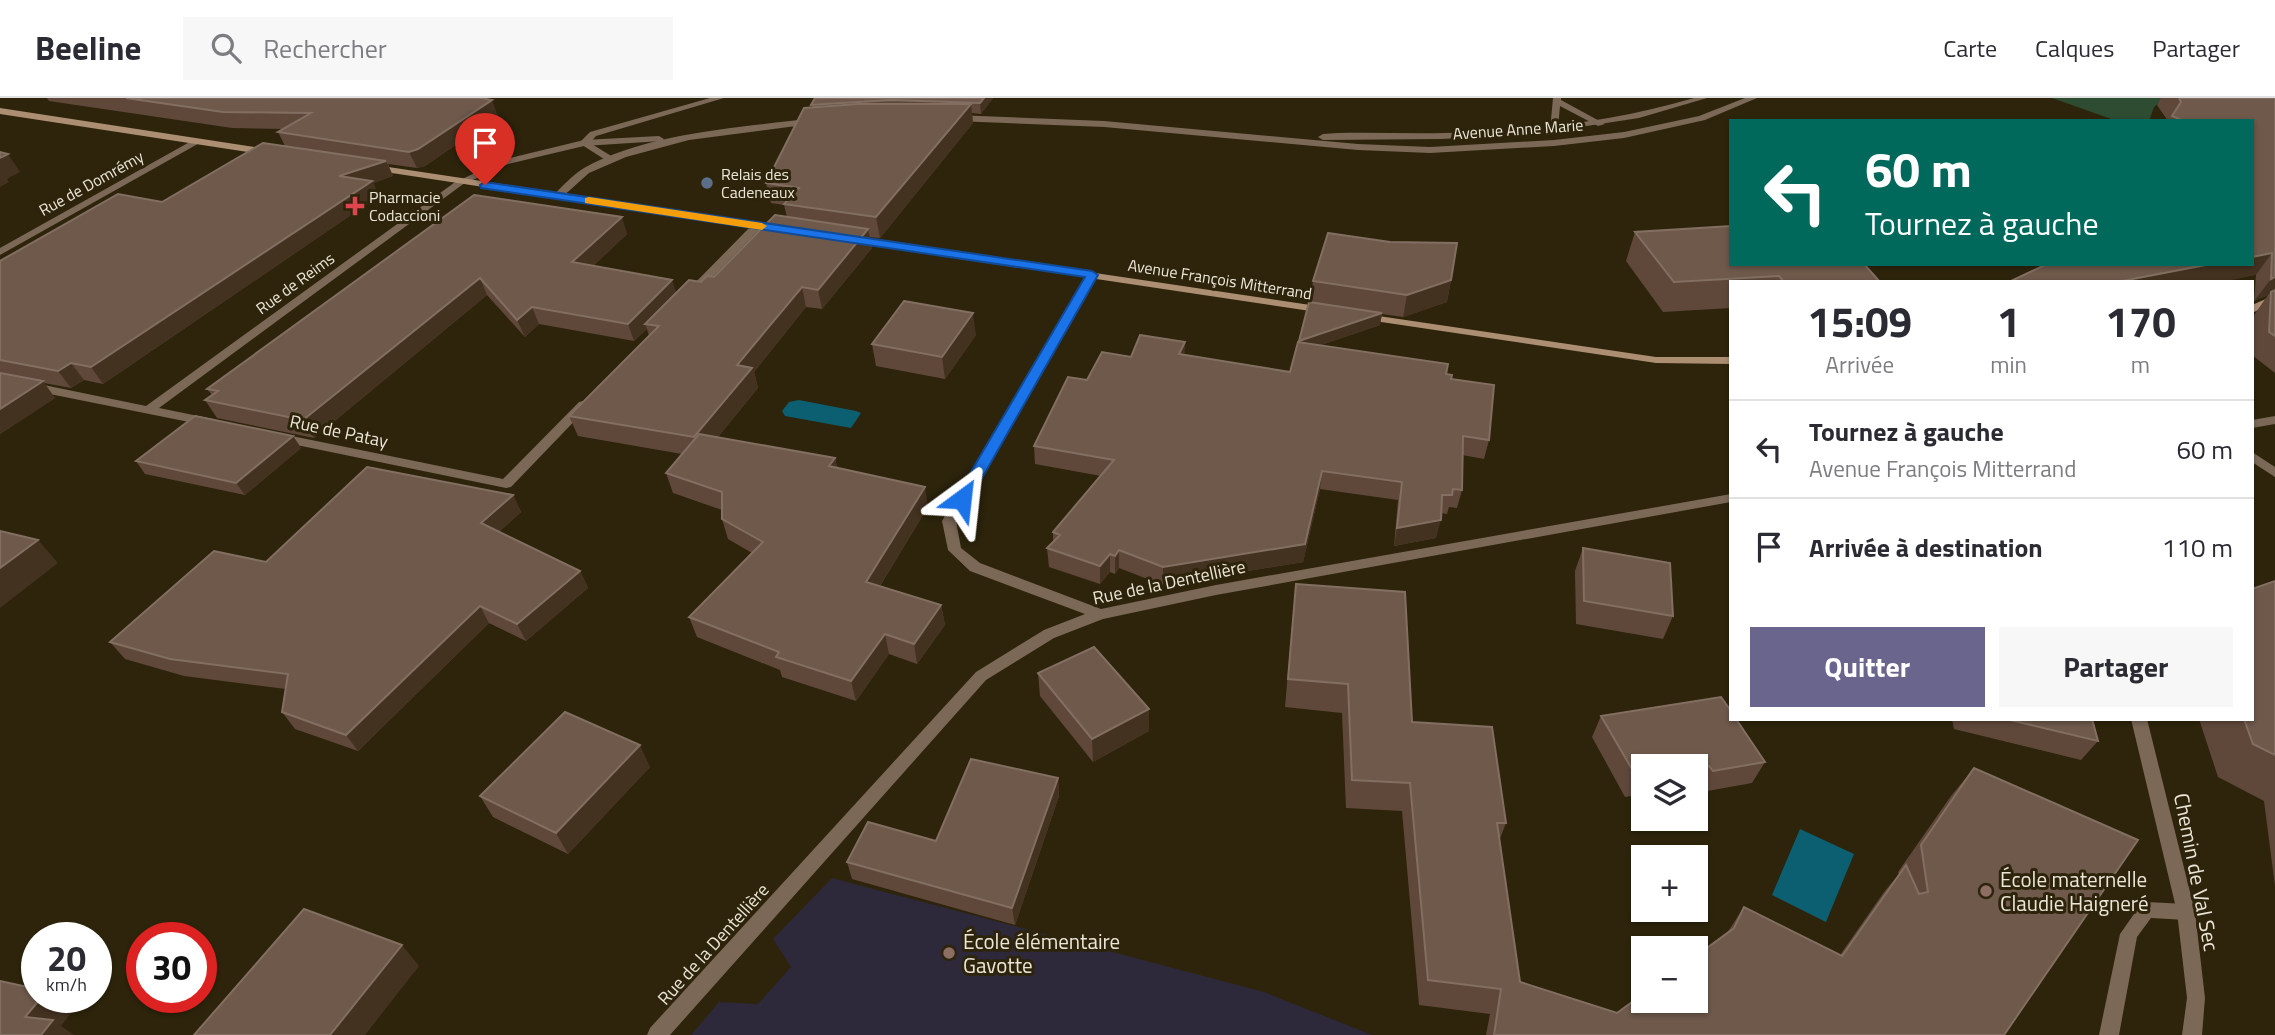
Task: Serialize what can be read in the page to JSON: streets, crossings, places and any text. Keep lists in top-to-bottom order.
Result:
{
  "streets": {
    "main road": ["Avenue François Mitterrand"],
    "street": [
      "Avenue Anne Marie",
      "Rue de Domrémy",
      "Rue de Reims",
      "Rue de Patay",
      "Rue de la Dentellière",
      "Chemin de Val Sec"
    ]
  },
  "places": {
    "other": ["Relais des Cadeneaux", "École maternelle Claudie Haigneré", "École élémentaire Gavotte"],
    "health": ["Pharmacie Codaccioni"]
  },
  "page": {
    "header": "Beeline",
    "search": "Rechercher",
    "nav": ["Carte", "Calques", "Partager"],
    "turn": ["60 m", "Tournez à gauche"],
    "eta": [
      "15:09",
      "Arrivée",
      "1",
      "min",
      "170",
      "m"
    ],
    "list": [
      {
        "name": "Tournez à gauche",
        "note": "Avenue François Mitterrand",
        "value": "60 m"
      },
      {
        "name": "Arrivée à destination",
        "value": "110 m"
      }
    ],
    "buttons": ["Quitter", "Partager"],
    "map_buttons": ["+", "−"],
    "speed": "20 km/h",
    "limit": "30"
  }
}
